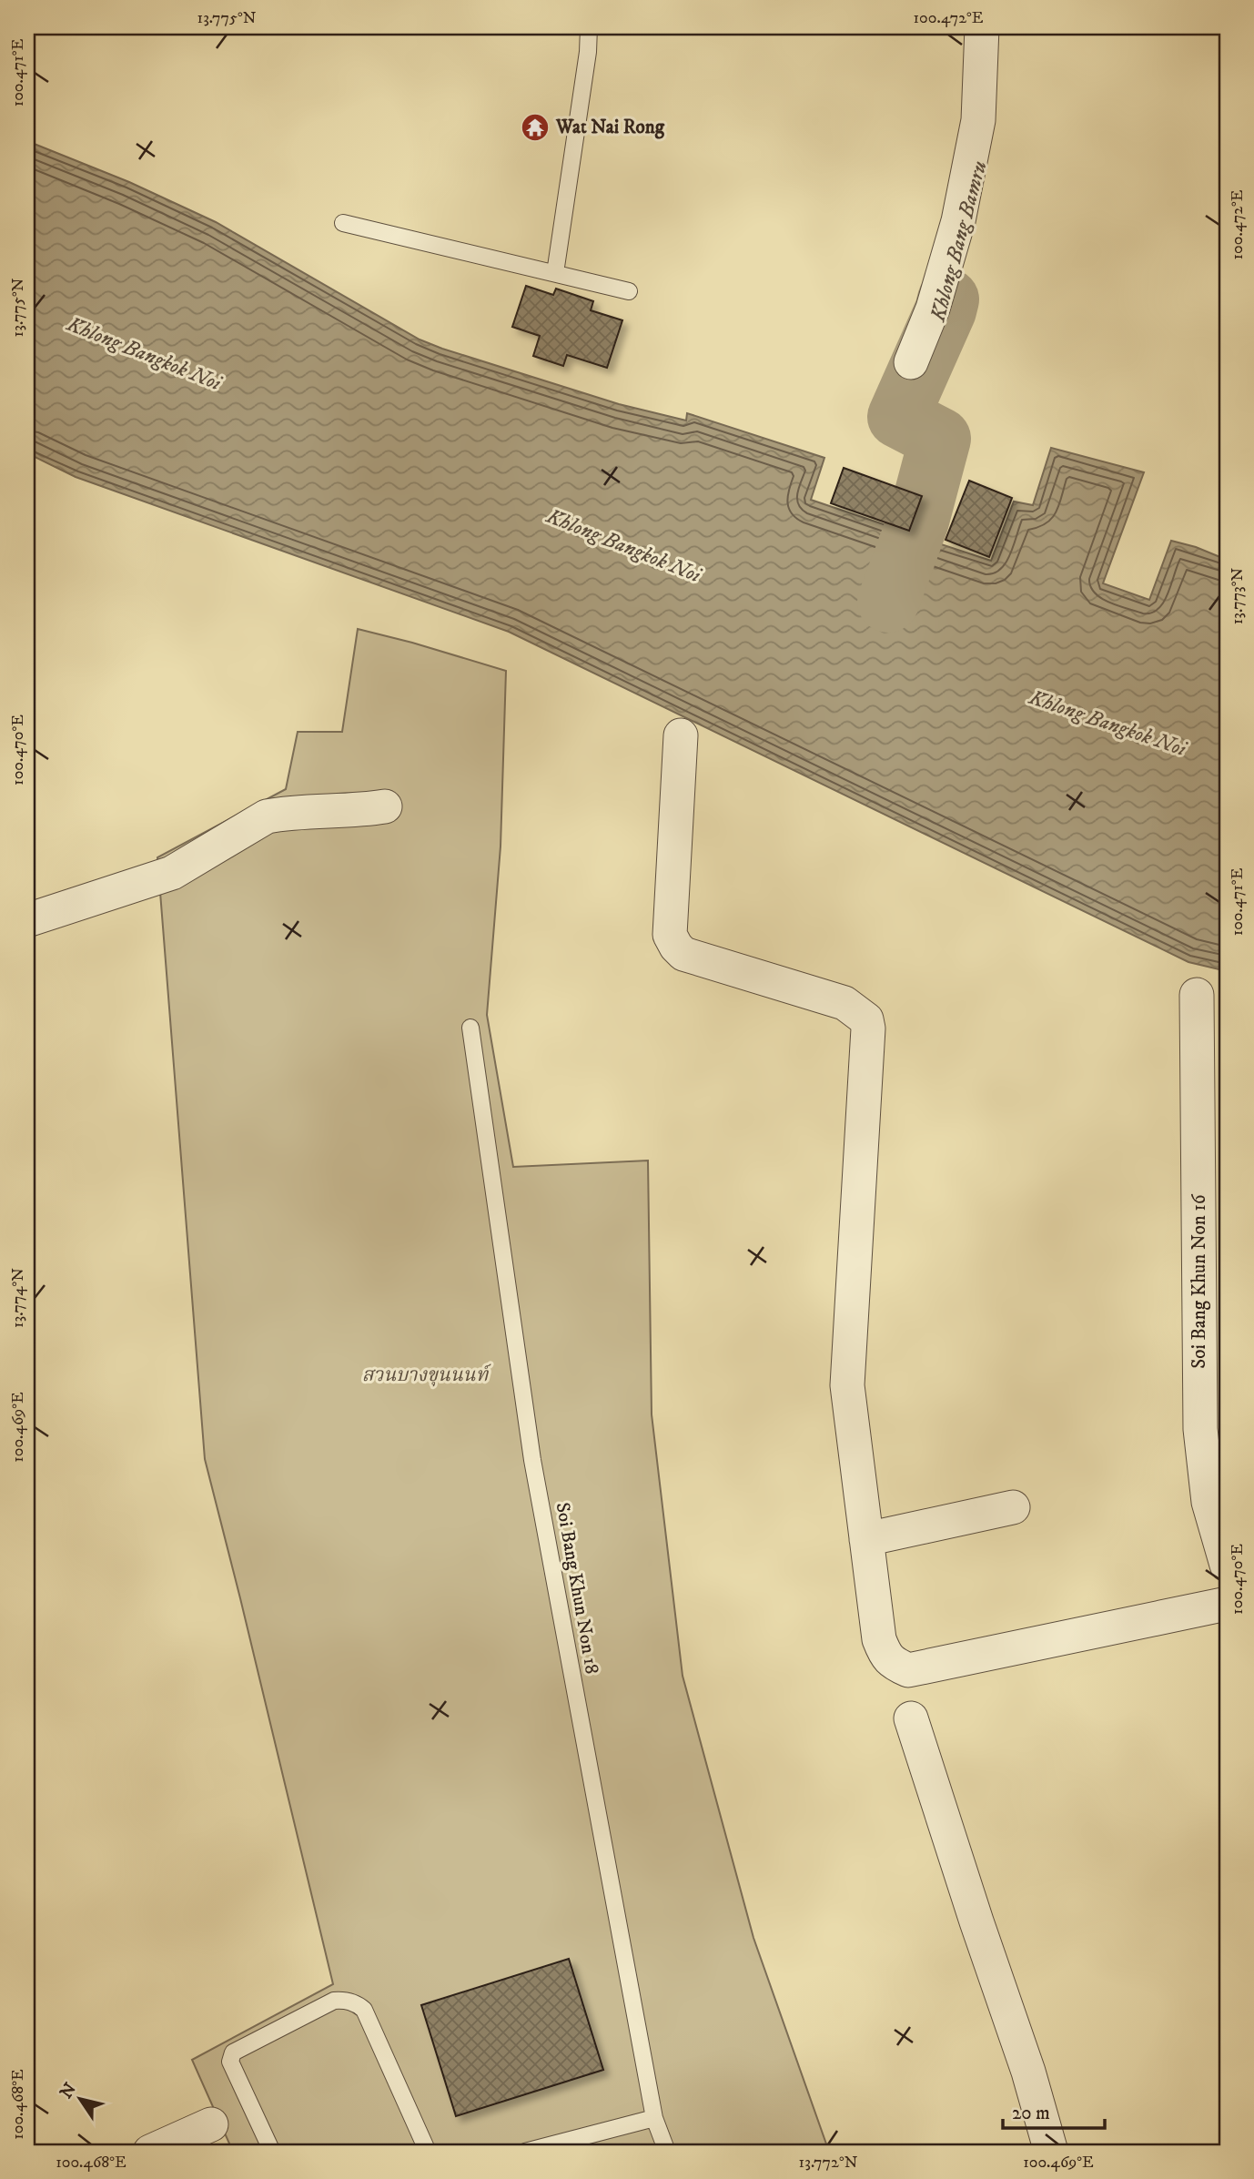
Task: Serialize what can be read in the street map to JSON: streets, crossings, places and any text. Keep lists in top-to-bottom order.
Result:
{
  "streets": {
    "street": ["Soi Bang Khun Non 16"],
    "lane": ["Soi Bang Khun Non 18"]
  },
  "water": ["Khlong Bang Bamru", "Khlong Bangkok Noi"],
  "parks": ["สวนบางขุนนนท์"],
  "places": {
    "temple": ["Wat Nai Rong"]
  },
  "scale_bar": "20 m",
  "north": "top left",
  "coordinates": [
    "13.775°N",
    "100.472°E",
    "100.471°E",
    "13.773°N",
    "100.470°E",
    "13.774°N",
    "100.469°E",
    "100.468°E",
    "13.772°N"
  ]
}
